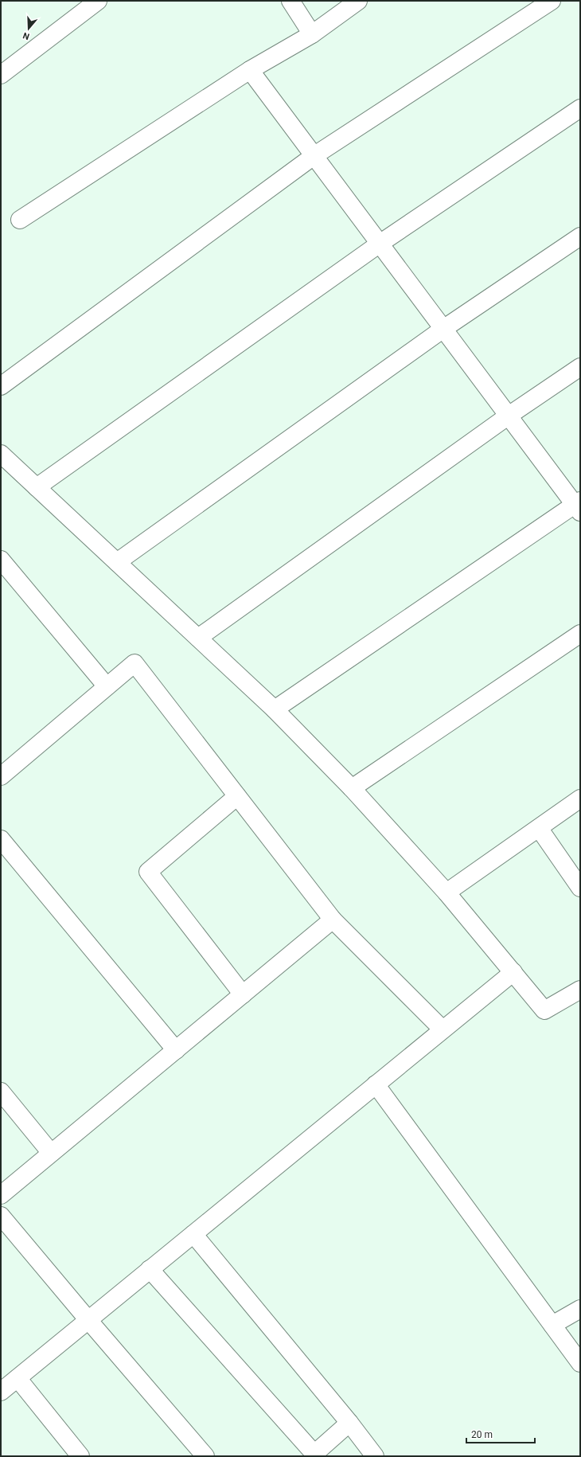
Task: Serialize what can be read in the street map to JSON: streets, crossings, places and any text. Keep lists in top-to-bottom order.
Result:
{
  "scale_bar": "20 m",
  "north": "bottom"
}
